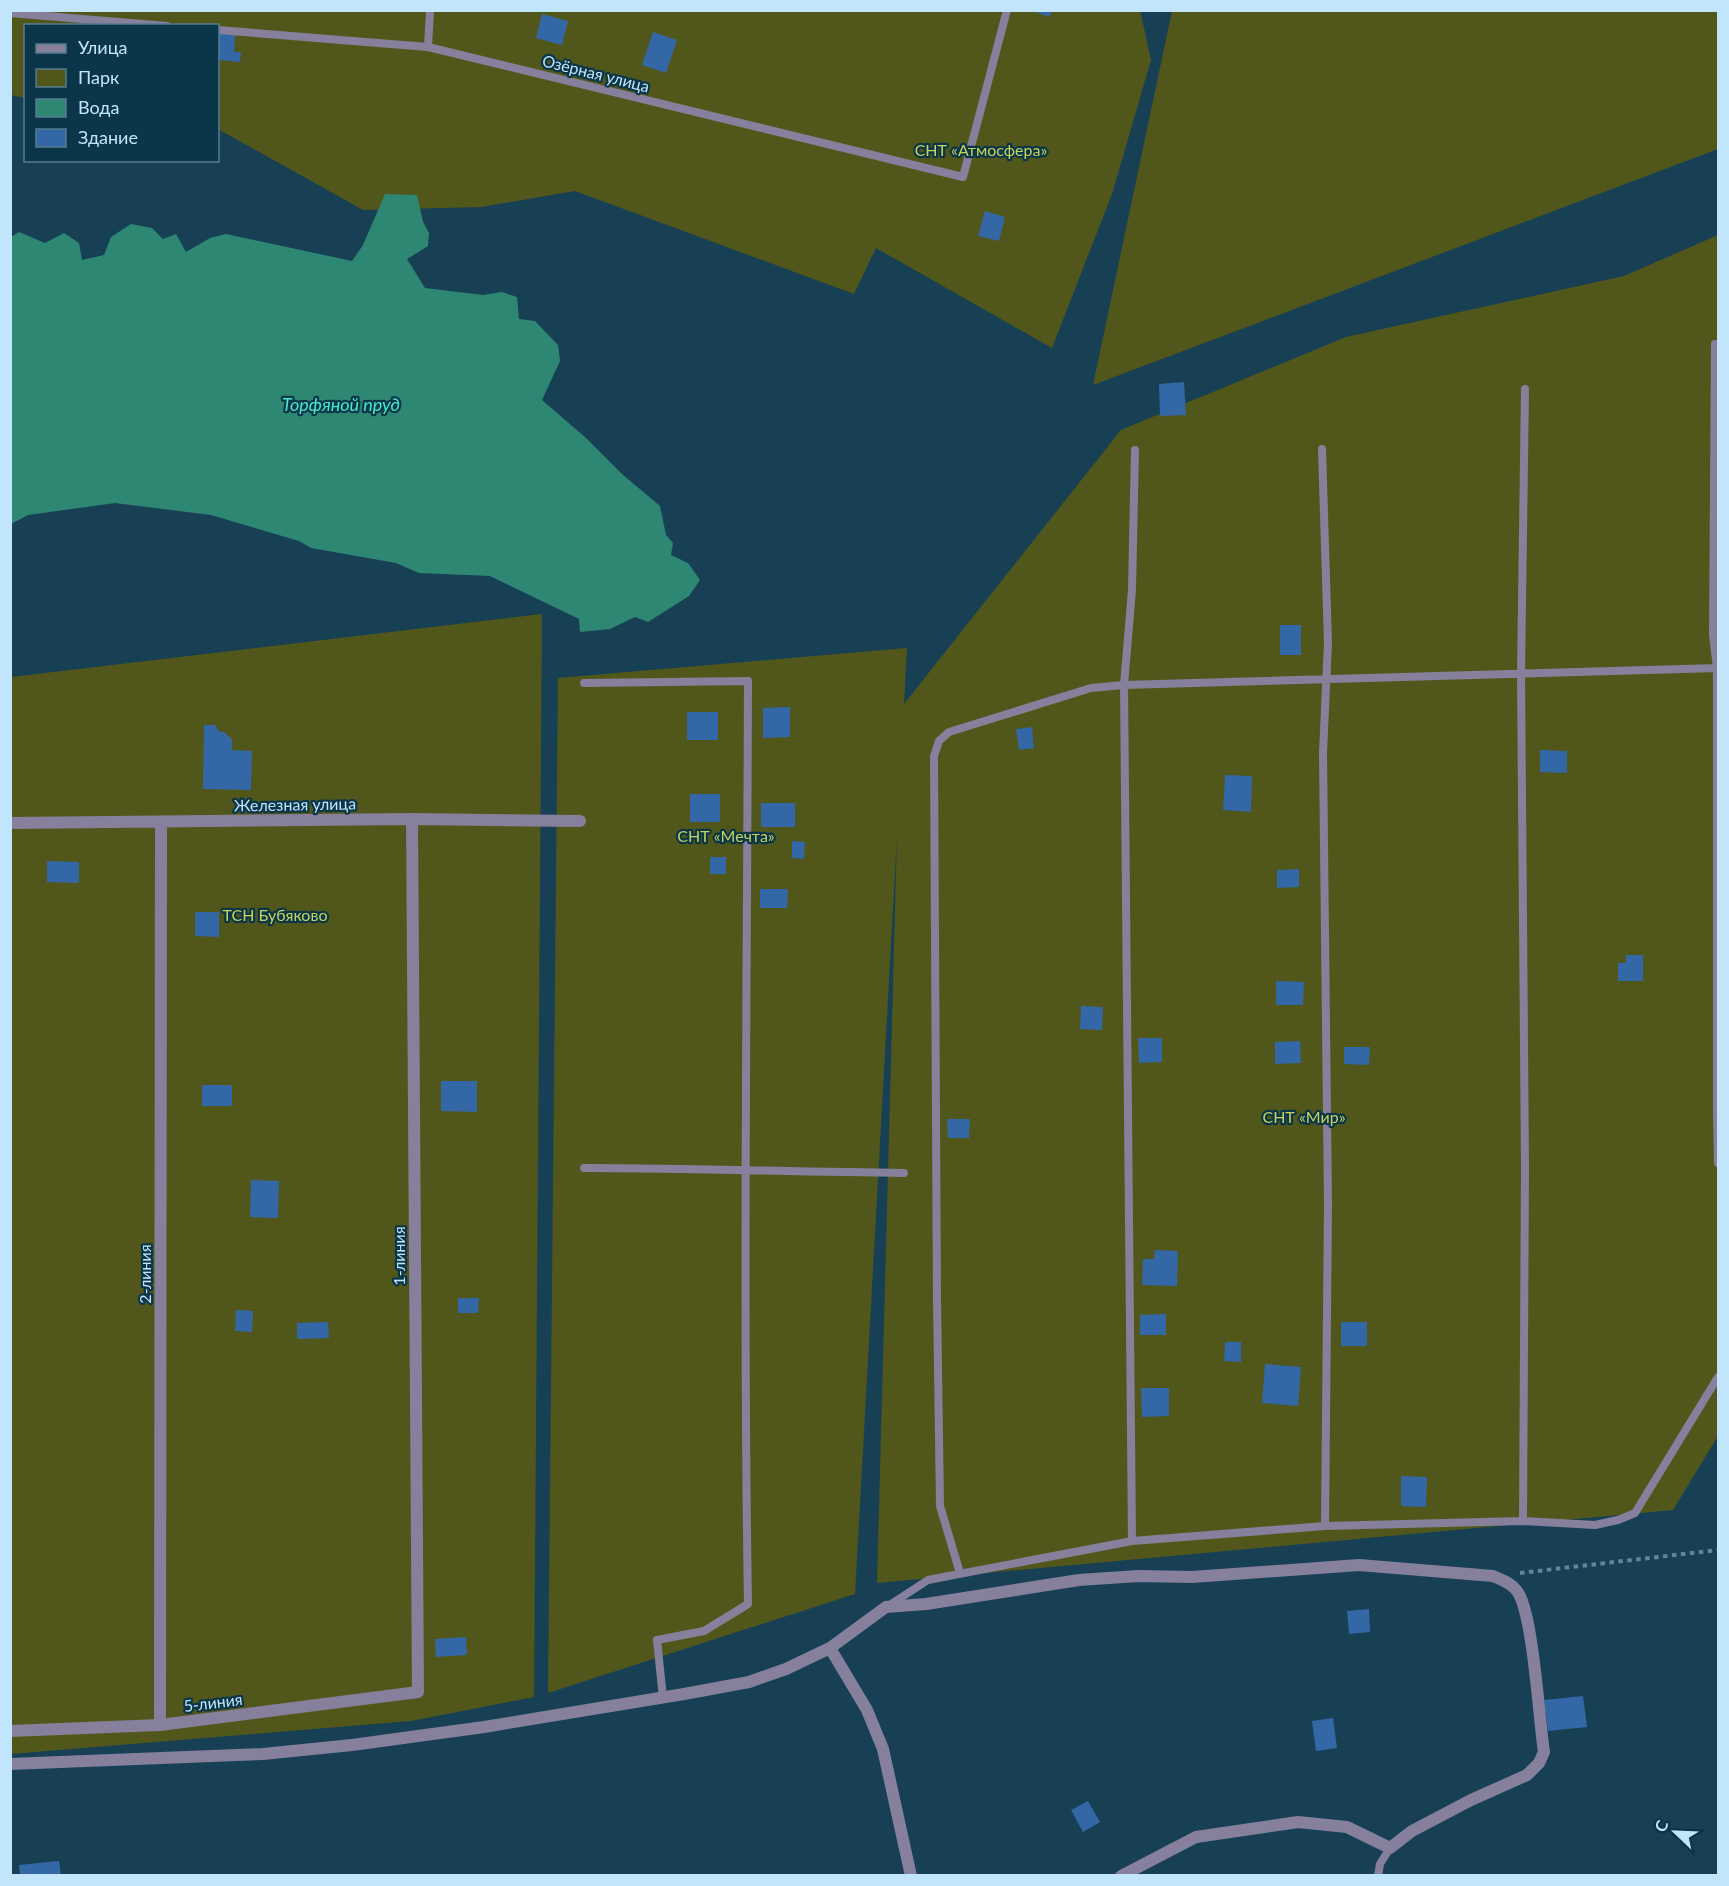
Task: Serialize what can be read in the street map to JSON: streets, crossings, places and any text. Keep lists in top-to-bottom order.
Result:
{
  "streets": {
    "street": [
      "Железная улица",
      "1-линия",
      "2-линия",
      "5-линия"
    ],
    "lane": ["Озёрная улица"]
  },
  "crossings": [
    ["Железная улица", "1-линия"],
    ["Железная улица", "2-линия"],
    ["1-линия", "5-линия"],
    ["2-линия", "5-линия"]
  ],
  "water": ["Торфяной пруд"],
  "parks": [
    "СНТ «Атмосфера»",
    "СНТ «Мечта»",
    "ТСН Бубяково",
    "СНТ «Мир»"
  ],
  "legend": [
    "Улица",
    "Парк",
    "Вода",
    "Здание"
  ],
  "north": "top left"
}
